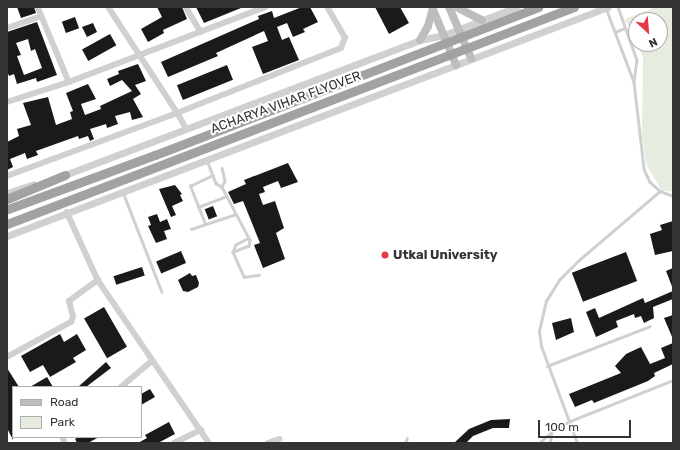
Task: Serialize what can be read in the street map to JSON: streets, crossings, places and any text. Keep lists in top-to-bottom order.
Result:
{
  "streets": {
    "highway": ["ACHARYA VIHAR FLYOVER"]
  },
  "places": ["Utkal University"],
  "legend": ["Road", "Park"],
  "scale_bar": "100 m",
  "north": "bottom right"
}
